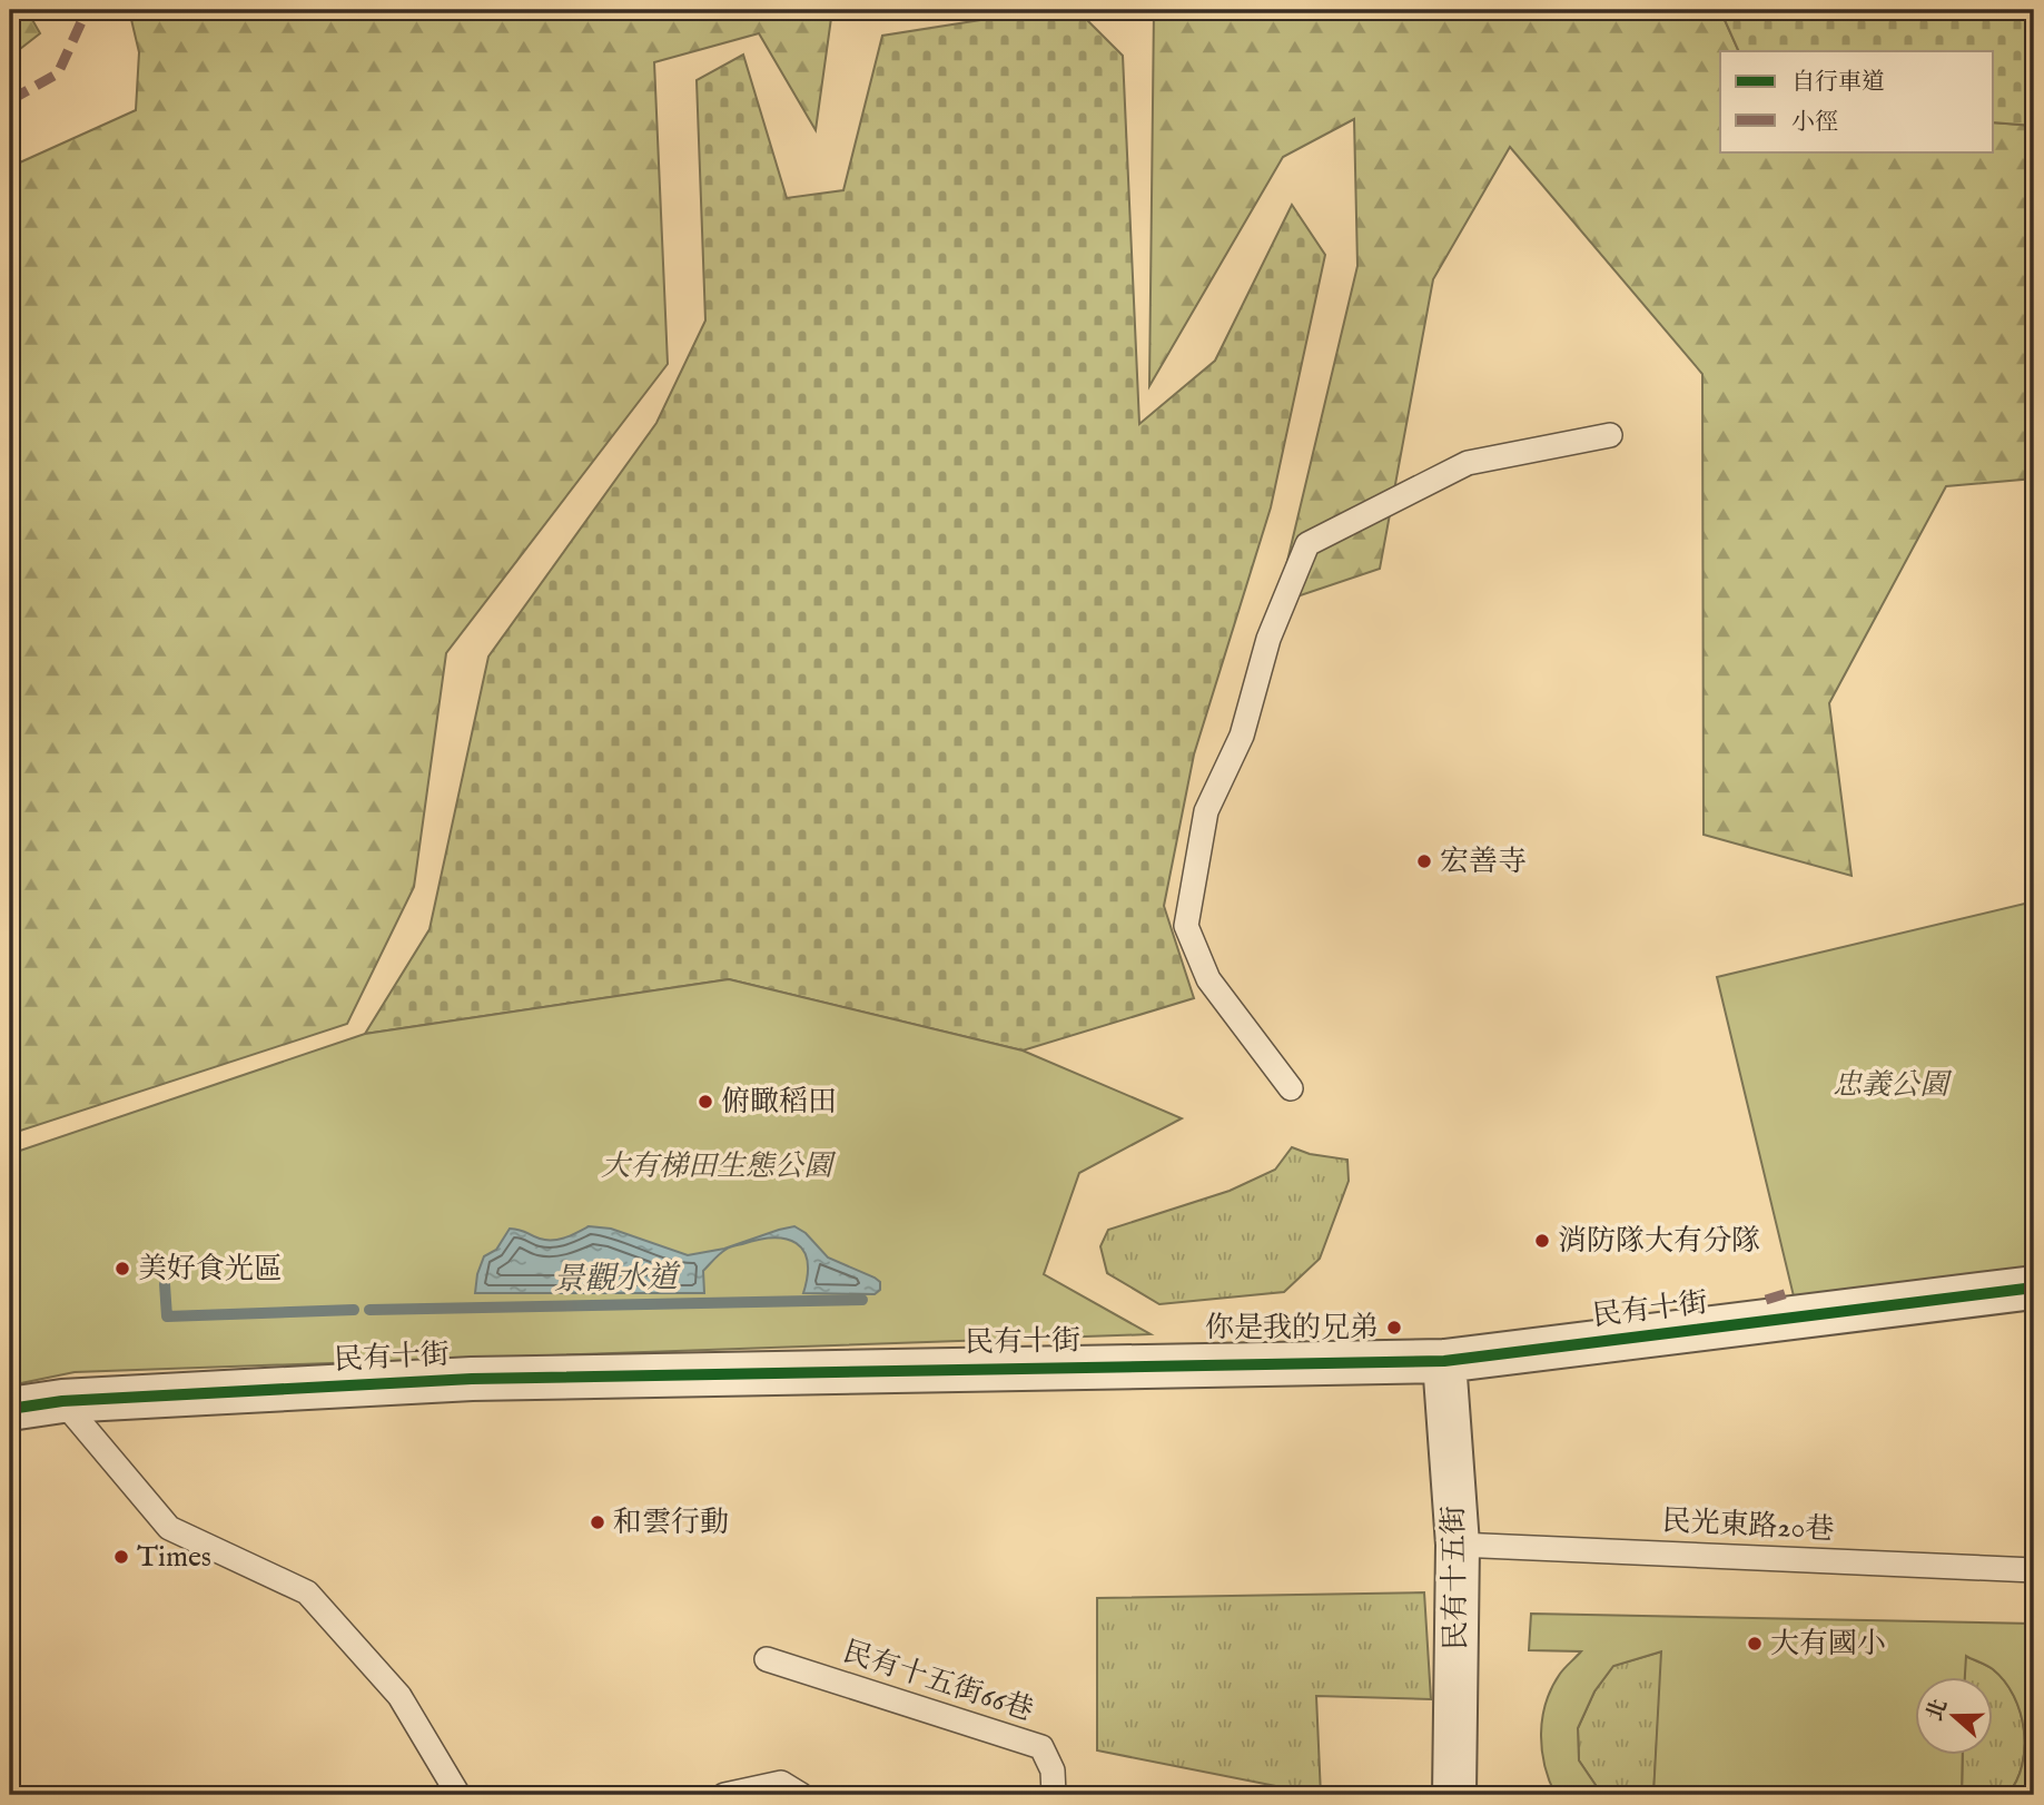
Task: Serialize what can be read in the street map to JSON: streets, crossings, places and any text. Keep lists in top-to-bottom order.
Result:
{
  "streets": {
    "street": ["民有十街", "民有十五街"],
    "lane": ["民光東路20巷", "民有十五街66巷"]
  },
  "crossings": [
    ["民有十街", "民有十五街"],
    ["民光東路20巷", "民有十五街"]
  ],
  "water": ["景觀水道"],
  "parks": ["忠義公園", "大有梯田生態公園"],
  "places": [
    "宏善寺",
    "俯瞰稻田",
    "消防隊大有分隊",
    "美好食光區",
    "你是我的兄弟",
    "和雲行動",
    "Times",
    "大有國小"
  ],
  "legend": ["自行車道", "小徑"],
  "north": "left"
}
